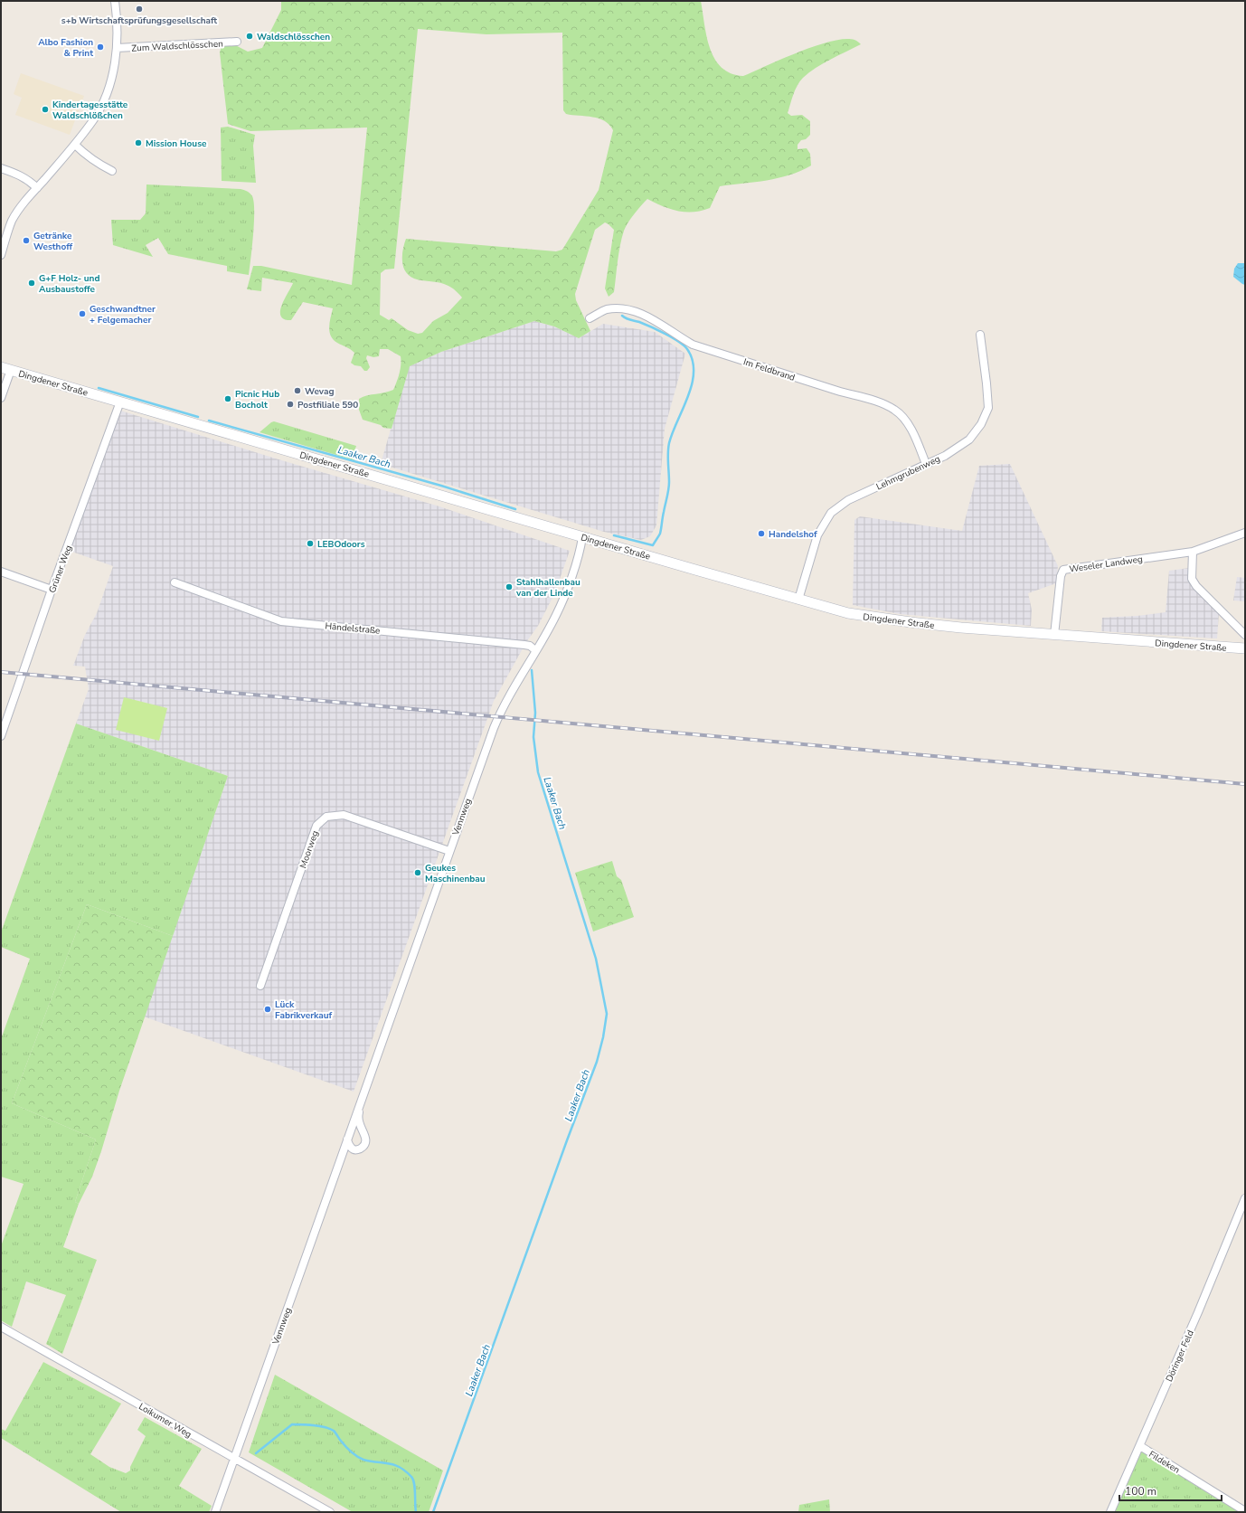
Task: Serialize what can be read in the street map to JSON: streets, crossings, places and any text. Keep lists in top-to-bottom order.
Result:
{
  "streets": {
    "main road": ["Dingdener Straße"],
    "street": [
      "Zum Waldschlösschen",
      "Im Feldbrand",
      "Lehmgrubenweg",
      "Weseler Landweg",
      "Grüner Weg",
      "Händelstraße",
      "Vennweg",
      "Moorweg",
      "Döringer Feld",
      "Loikumer Weg",
      "Fildeken"
    ]
  },
  "crossings": [
    ["Im Feldbrand", "Lehmgrubenweg"],
    ["Dingdener Straße", "Lehmgrubenweg"],
    ["Dingdener Straße", "Weseler Landweg"],
    ["Dingdener Straße", "Grüner Weg"],
    ["Dingdener Straße", "Vennweg"],
    ["Händelstraße", "Vennweg"],
    ["Vennweg", "Moorweg"],
    ["Vennweg", "Loikumer Weg"],
    ["Döringer Feld", "Fildeken"]
  ],
  "water": ["Laaker Bach"],
  "places": [
    "s+b Wirtschaftsprüfungsgesellschaft",
    "Waldschlösschen",
    "Albo Fashion & Print",
    "Kindertagesstätte Waldschlößchen",
    "Mission House",
    "Getränke Westhoff",
    "G+F Holz- und Ausbaustoffe",
    "Geschwandtner + Felgemacher",
    "Wevag",
    "Picnic Hub Bocholt",
    "Postfiliale 590",
    "Handelshof",
    "LEBOdoors",
    "Stahlhallenbau van der Linde",
    "Geukes Maschinenbau",
    "Lück Fabrikverkauf"
  ],
  "scale_bar": "100 m"
}
